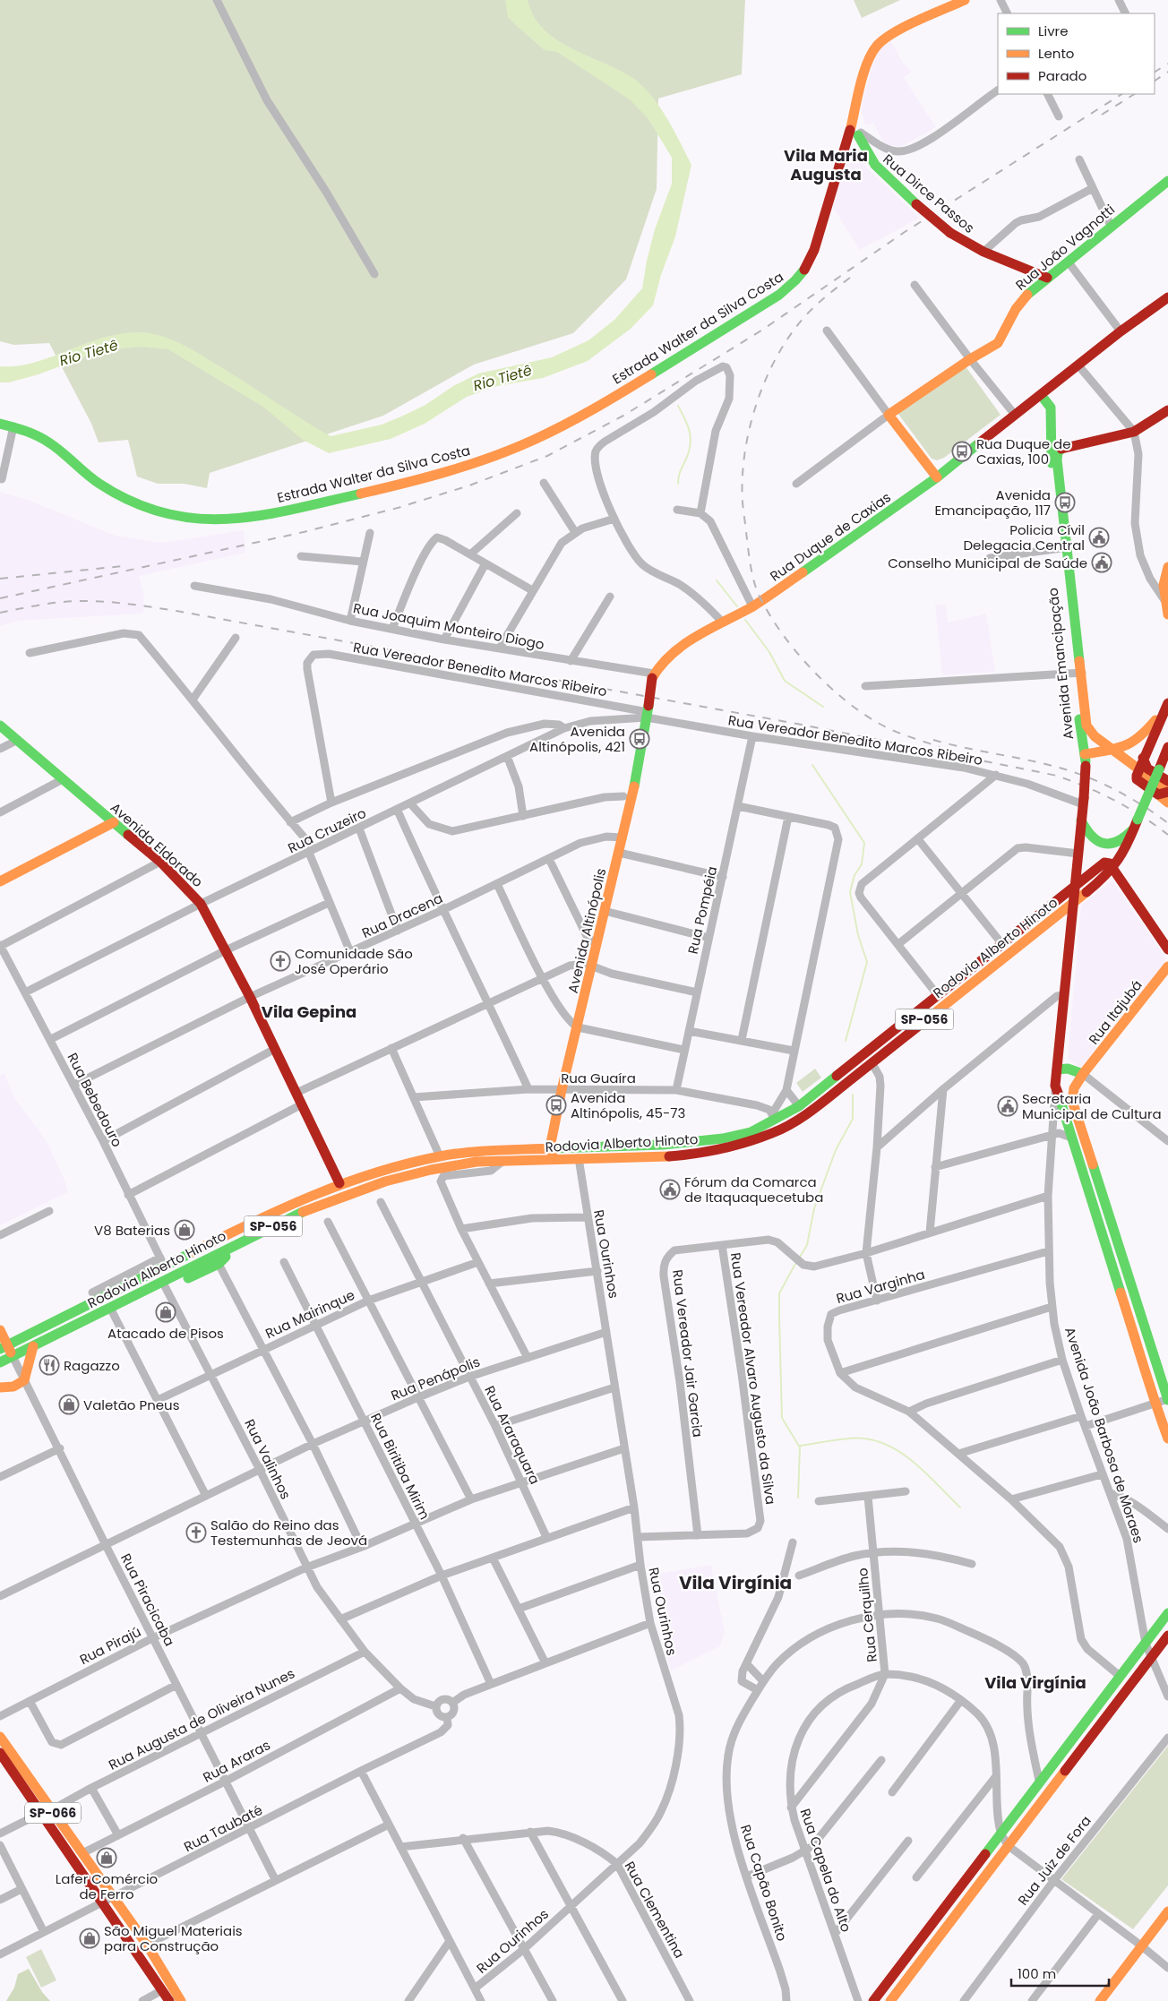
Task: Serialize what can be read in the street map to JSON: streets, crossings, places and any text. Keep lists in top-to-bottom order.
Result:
{
  "streets": {
    "main road": [
      "Rua Dirce Passos",
      "Rua João Vagnotti",
      "Estrada Walter da Silva Costa",
      "Rua Duque de Caxias",
      "Avenida Emancipação",
      "Avenida Eldorado",
      "Avenida Altinópolis",
      "Rodovia Alberto Hinoto",
      "Rua Itajubá",
      "SP-056",
      "Avenida João Barbosa de Moraes",
      "Rua Piracicaba",
      "SP-066"
    ],
    "street": [
      "Rua Joaquim Monteiro Diogo",
      "Rua Vereador Benedito Marcos Ribeiro",
      "Rua Cruzeiro",
      "Rua Pompéia",
      "Rua Dracena",
      "Rua Guaíra",
      "Rua Bebedouro",
      "Rua Ourinhos",
      "Rua Varginha",
      "Rua Mairinque",
      "Rua Vereador Jair Garcia",
      "Rua Penápolis",
      "Rua Vereador Alvaro Augusto da Silva",
      "Rua Araraquara",
      "Rua Valinhos",
      "Rua Biritiba Mirim",
      "Rua Cerquilho",
      "Rua Pirajú",
      "Rua Augusta de Oliveira Nunes",
      "Rua Araras",
      "Rua Taubaté",
      "Rua Juiz de Fora",
      "Rua Capela do Alto",
      "Rua Capão Bonito",
      "Rua Clementina"
    ]
  },
  "crossings": [
    ["Rua Dirce Passos", "Rua João Vagnotti"],
    ["Rua Dirce Passos", "Estrada Walter da Silva Costa"],
    ["Rua Duque de Caxias", "Rua Joaquim Monteiro Diogo"],
    ["Avenida Emancipação", "Rua Vereador Benedito Marcos Ribeiro"],
    ["Avenida Emancipação", "Avenida João Barbosa de Moraes"],
    ["Rua Vereador Benedito Marcos Ribeiro", "Rua Cruzeiro"],
    ["Rua Vereador Benedito Marcos Ribeiro", "Rua Pompéia"],
    ["Rua Vereador Benedito Marcos Ribeiro", "Avenida Altinópolis"],
    ["Rua Cruzeiro", "Avenida Eldorado"],
    ["Rua Cruzeiro", "Avenida Altinópolis"],
    ["Rua Cruzeiro", "Rua Bebedouro"],
    ["Avenida Eldorado", "Rua Dracena"],
    ["Avenida Eldorado", "Rodovia Alberto Hinoto"],
    ["Rua Pompéia", "Rua Guaíra"],
    ["Rua Dracena", "Avenida Altinópolis"],
    ["Rua Dracena", "Rua Bebedouro"],
    ["Avenida Altinópolis", "Rodovia Alberto Hinoto"],
    ["Avenida Altinópolis", "Rua Guaíra"],
    ["Rodovia Alberto Hinoto", "Rua Guaíra"],
    ["Rodovia Alberto Hinoto", "Rua Bebedouro"],
    ["Rodovia Alberto Hinoto", "Rua Ourinhos"],
    ["Rodovia Alberto Hinoto", "Avenida João Barbosa de Moraes"],
    ["Rodovia Alberto Hinoto", "Rua Piracicaba"],
    ["Rua Ourinhos", "Rua Penápolis"],
    ["Rua Ourinhos", "Rua Vereador Alvaro Augusto da Silva"],
    ["Rua Ourinhos", "Rua Pirajú"],
    ["Rua Ourinhos", "Rua Clementina"],
    ["Rua Varginha", "Avenida João Barbosa de Moraes"],
    ["Rua Mairinque", "Rua Araraquara"],
    ["Rua Mairinque", "Rua Valinhos"],
    ["Rua Mairinque", "Rua Biritiba Mirim"],
    ["Rua Vereador Jair Garcia", "Rua Vereador Alvaro Augusto da Silva"],
    ["Rua Penápolis", "Rua Araraquara"],
    ["Rua Penápolis", "Rua Valinhos"],
    ["Rua Penápolis", "Rua Biritiba Mirim"],
    ["Rua Penápolis", "Rua Piracicaba"],
    ["Rua Araraquara", "Rua Pirajú"],
    ["Rua Valinhos", "Rua Pirajú"],
    ["Rua Valinhos", "Rua Augusta de Oliveira Nunes"],
    ["Rua Valinhos", "Rua Araras"],
    ["Rua Valinhos", "Rua Taubaté"],
    ["Rua Biritiba Mirim", "Rua Pirajú"],
    ["Rua Piracicaba", "Rua Pirajú"],
    ["Rua Piracicaba", "Rua Augusta de Oliveira Nunes"],
    ["Rua Piracicaba", "Rua Araras"],
    ["Rua Piracicaba", "Rua Taubaté"],
    ["Rua Cerquilho", "Rua Capela do Alto"],
    ["Rua Cerquilho", "Rua Capão Bonito"],
    ["Rua Augusta de Oliveira Nunes", "SP-066"],
    ["Rua Araras", "SP-066"],
    ["SP-066", "Rua Taubaté"]
  ],
  "districts": [
    "Vila Maria Augusta",
    "Vila Gepina",
    "Vila Virgínia",
    "Vila Virgínia"
  ],
  "water": ["Rio Tietê"],
  "places": {
    "bus stop": [
      "Rua Duque de Caxias, 100",
      "Avenida Emancipação, 117",
      "Avenida Altinópolis, 421",
      "Avenida Altinópolis, 45-73"
    ],
    "public building": [
      "Policia Cívil Delegacia Central",
      "Conselho Municipal de Saúde",
      "Secretaria Municipal de Cultura",
      "Fórum da Comarca de Itaquaquecetuba"
    ],
    "church": ["Comunidade São José Operário", "Salão do Reino das Testemunhas de Jeová"],
    "shop": [
      "V8 Baterias",
      "Atacado de Pisos",
      "Valetão Pneus",
      "Lafer Comércio de Ferro",
      "São Miguel Materiais para Construção"
    ],
    "restaurant": ["Ragazzo"]
  },
  "legend": ["Livre", "Lento", "Parado"],
  "scale_bar": "100 m"
}
